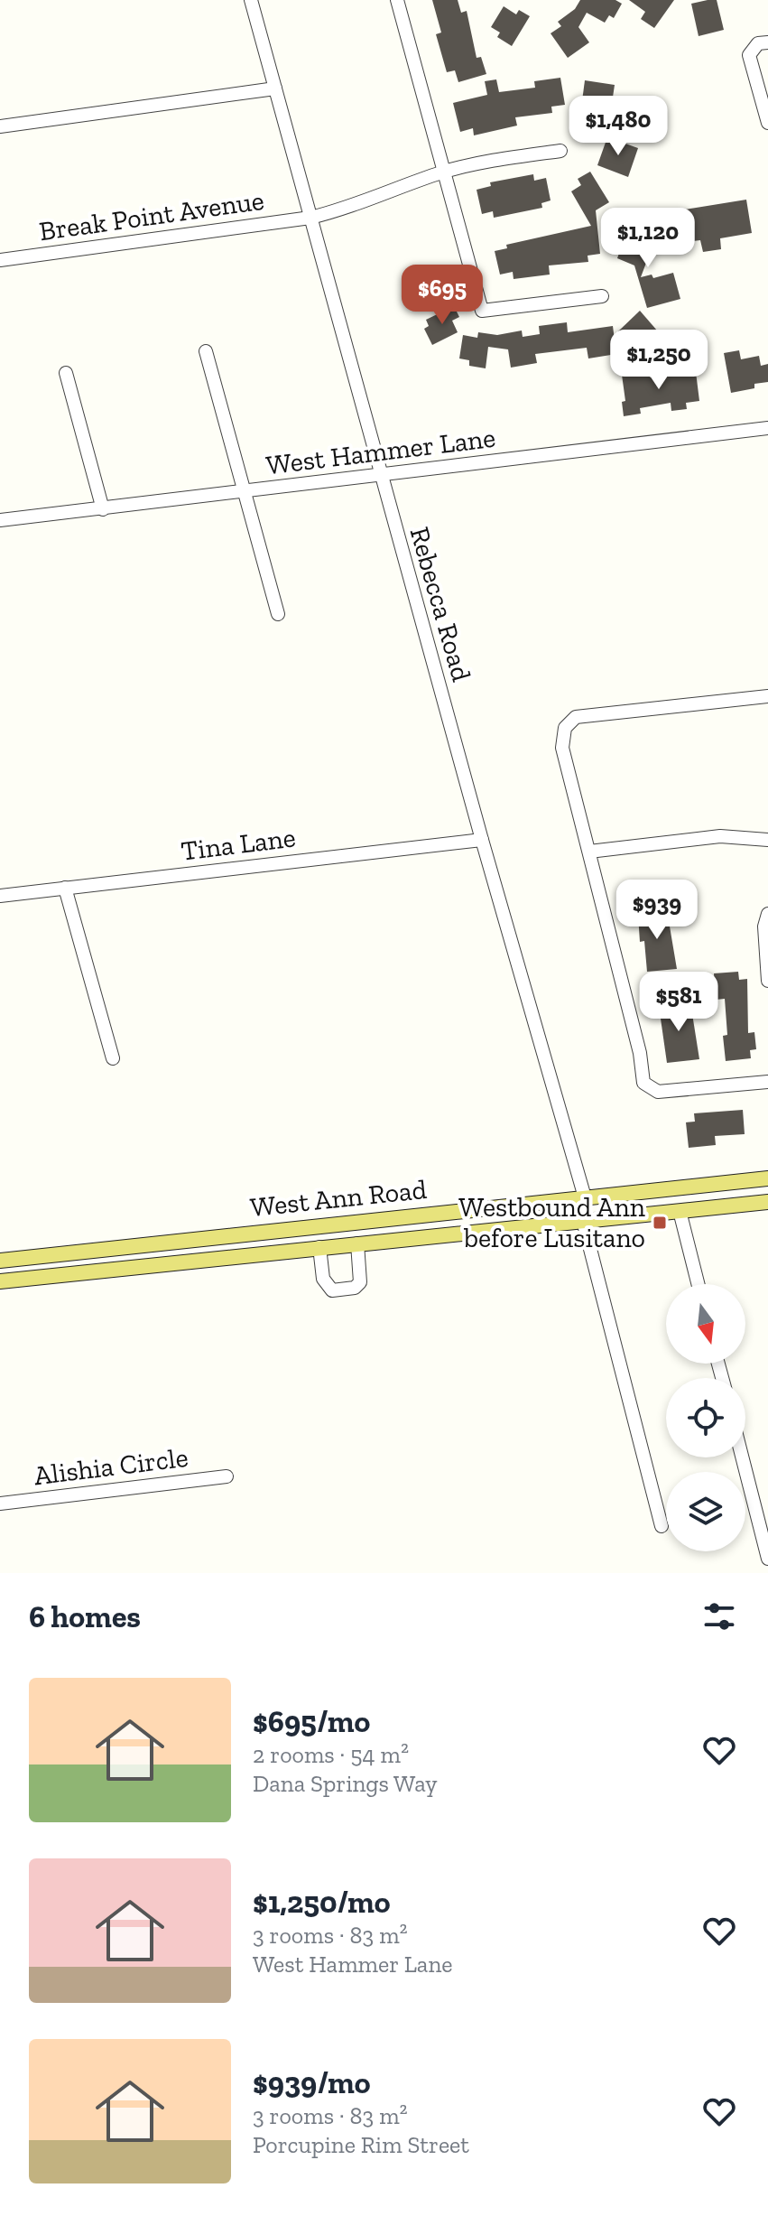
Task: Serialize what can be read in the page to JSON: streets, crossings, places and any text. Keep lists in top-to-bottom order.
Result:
{
  "streets": {
    "main road": ["West Ann Road"],
    "street": [
      "Break Point Avenue",
      "West Hammer Lane",
      "Rebecca Road",
      "Tina Lane",
      "Alishia Circle"
    ]
  },
  "crossings": [
    ["Break Point Avenue", "Rebecca Road"],
    ["West Hammer Lane", "Rebecca Road"],
    ["Rebecca Road", "Tina Lane"],
    ["Rebecca Road", "West Ann Road"]
  ],
  "places": {
    "transit": ["Westbound Ann before Lusitano"]
  },
  "north": "bottom",
  "page": {
    "price": [
      "$1,480",
      "$1,120",
      "$695",
      "$1,250",
      "$939",
      "$581"
    ],
    "heading": "6 homes",
    "list": [
      {
        "name": "$695/mo",
        "note": "2 rooms · 54 m² · Dana Springs Way"
      },
      {
        "name": "$1,250/mo",
        "note": "3 rooms · 83 m² · West Hammer Lane"
      },
      {
        "name": "$939/mo",
        "note": "3 rooms · 83 m² · Porcupine Rim Street"
      }
    ]
  }
}
